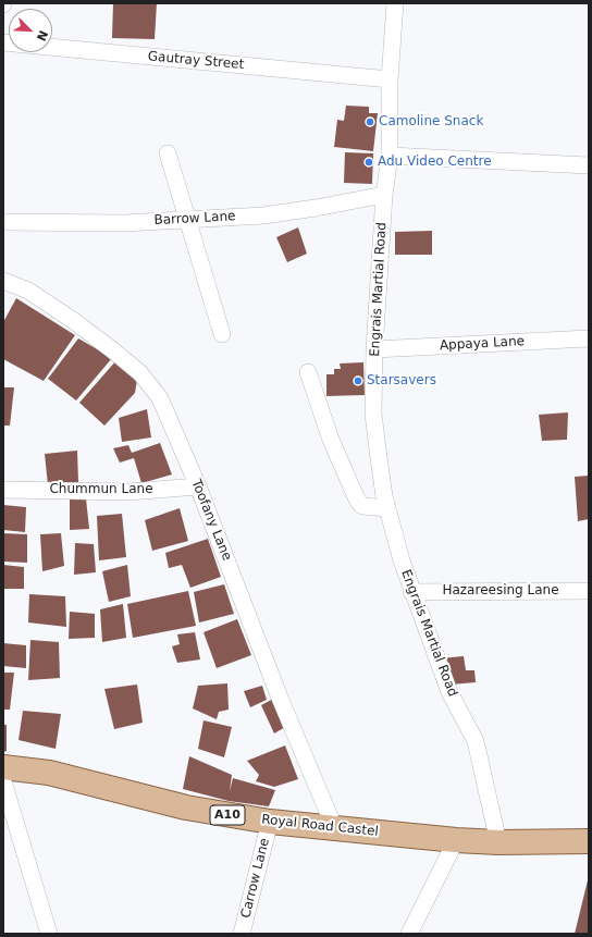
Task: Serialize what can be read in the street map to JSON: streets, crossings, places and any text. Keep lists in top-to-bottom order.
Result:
{
  "streets": {
    "main road": ["A10", "Royal Road Castel"],
    "street": [
      "Gautray Street",
      "Barrow Lane",
      "Engrais Martial Road",
      "Appaya Lane",
      "Chummun Lane",
      "Toofany Lane",
      "Hazareesing Lane",
      "Carrow Lane"
    ]
  },
  "crossings": [
    ["Gautray Street", "Engrais Martial Road"],
    ["Barrow Lane", "Engrais Martial Road"],
    ["Engrais Martial Road", "Appaya Lane"],
    ["Engrais Martial Road", "Hazareesing Lane"],
    ["Engrais Martial Road", "Royal Road Castel"],
    ["Chummun Lane", "Toofany Lane"],
    ["Toofany Lane", "Royal Road Castel"],
    ["Royal Road Castel", "Carrow Lane"]
  ],
  "places": ["Camoline Snack", "Adu Video Centre", "Starsavers"],
  "north": "bottom right"
}
